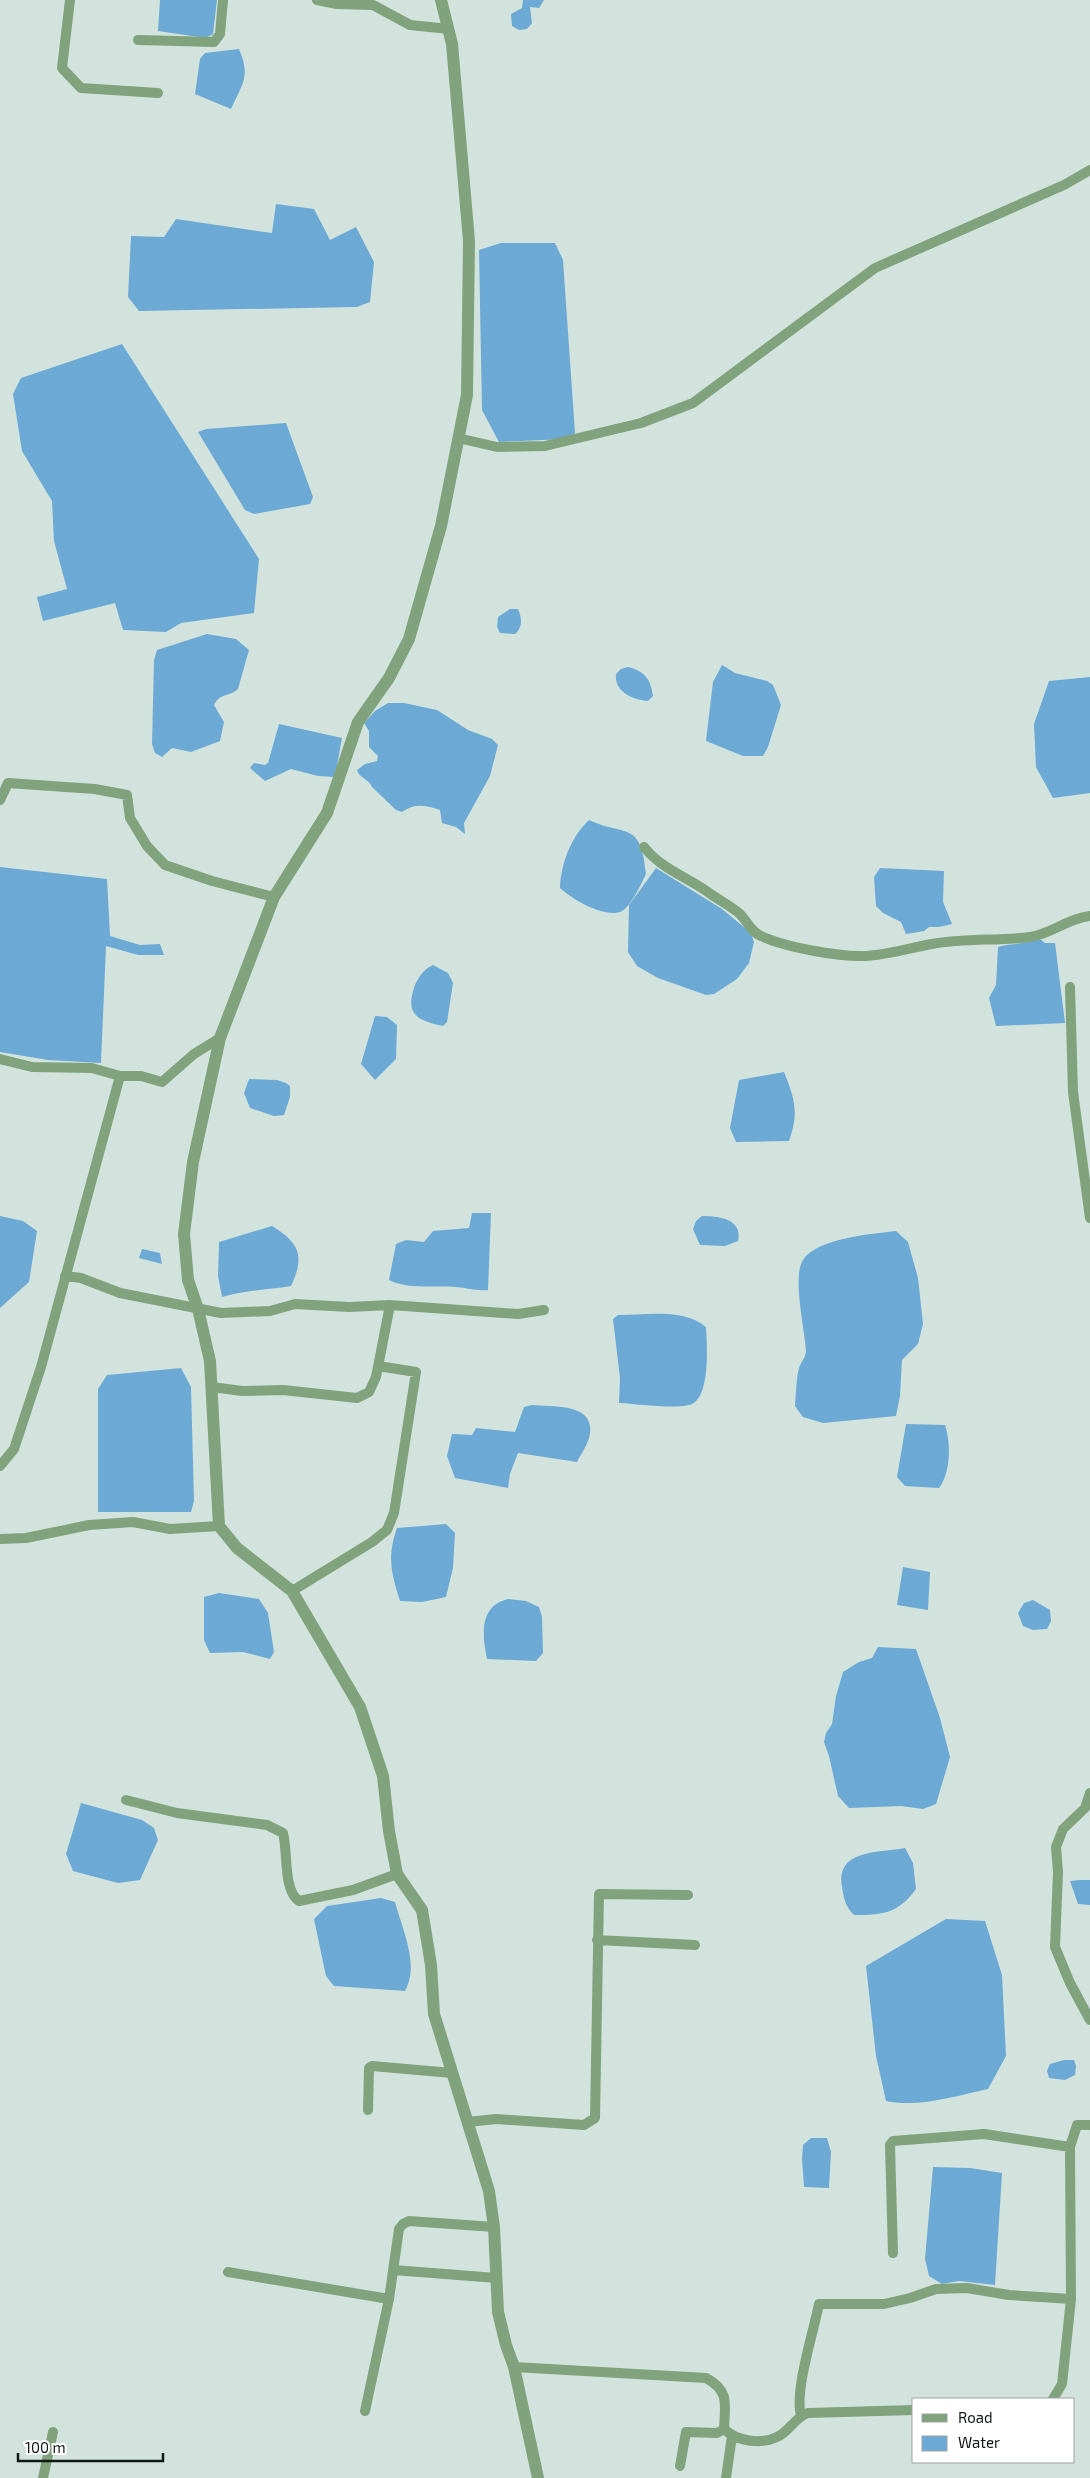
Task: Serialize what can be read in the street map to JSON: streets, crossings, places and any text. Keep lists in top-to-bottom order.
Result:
{
  "legend": ["Road", "Water"],
  "scale_bar": "100 m"
}
